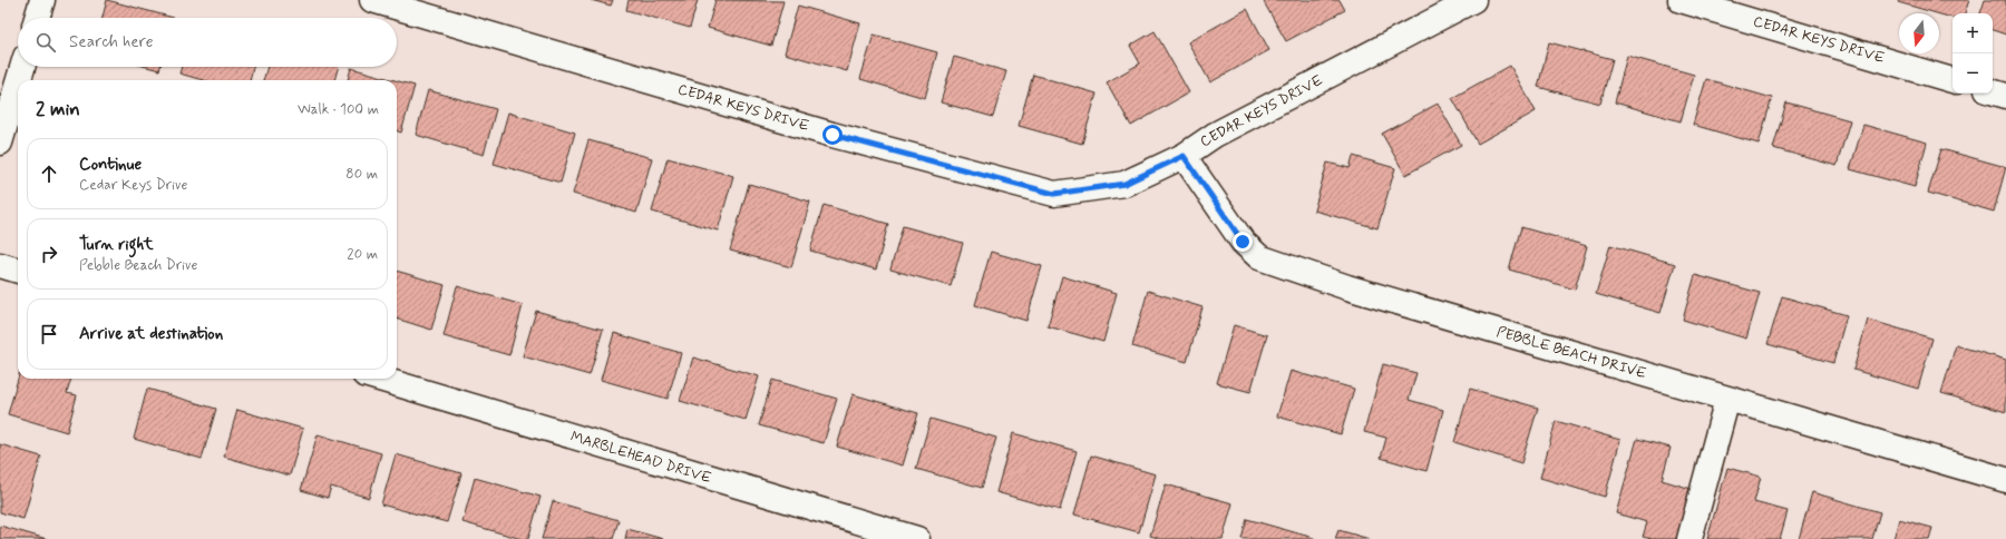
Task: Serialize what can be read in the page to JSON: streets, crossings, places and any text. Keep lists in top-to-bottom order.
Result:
{
  "streets": {
    "street": ["CEDAR KEYS DRIVE", "PEBBLE BEACH DRIVE", "MARBLEHEAD DRIVE"]
  },
  "crossings": [
    ["CEDAR KEYS DRIVE", "PEBBLE BEACH DRIVE"]
  ],
  "north": "bottom",
  "page": {
    "map_buttons": ["+", "−"],
    "search": "Search here",
    "heading": ["2 min", "Walk · 100 m"],
    "list": [
      ["Continue", "Cedar Keys Drive", "80 m"],
      ["Turn right", "Pebble Beach Drive", "20 m"],
      "Arrive at destination"
    ]
  }
}
